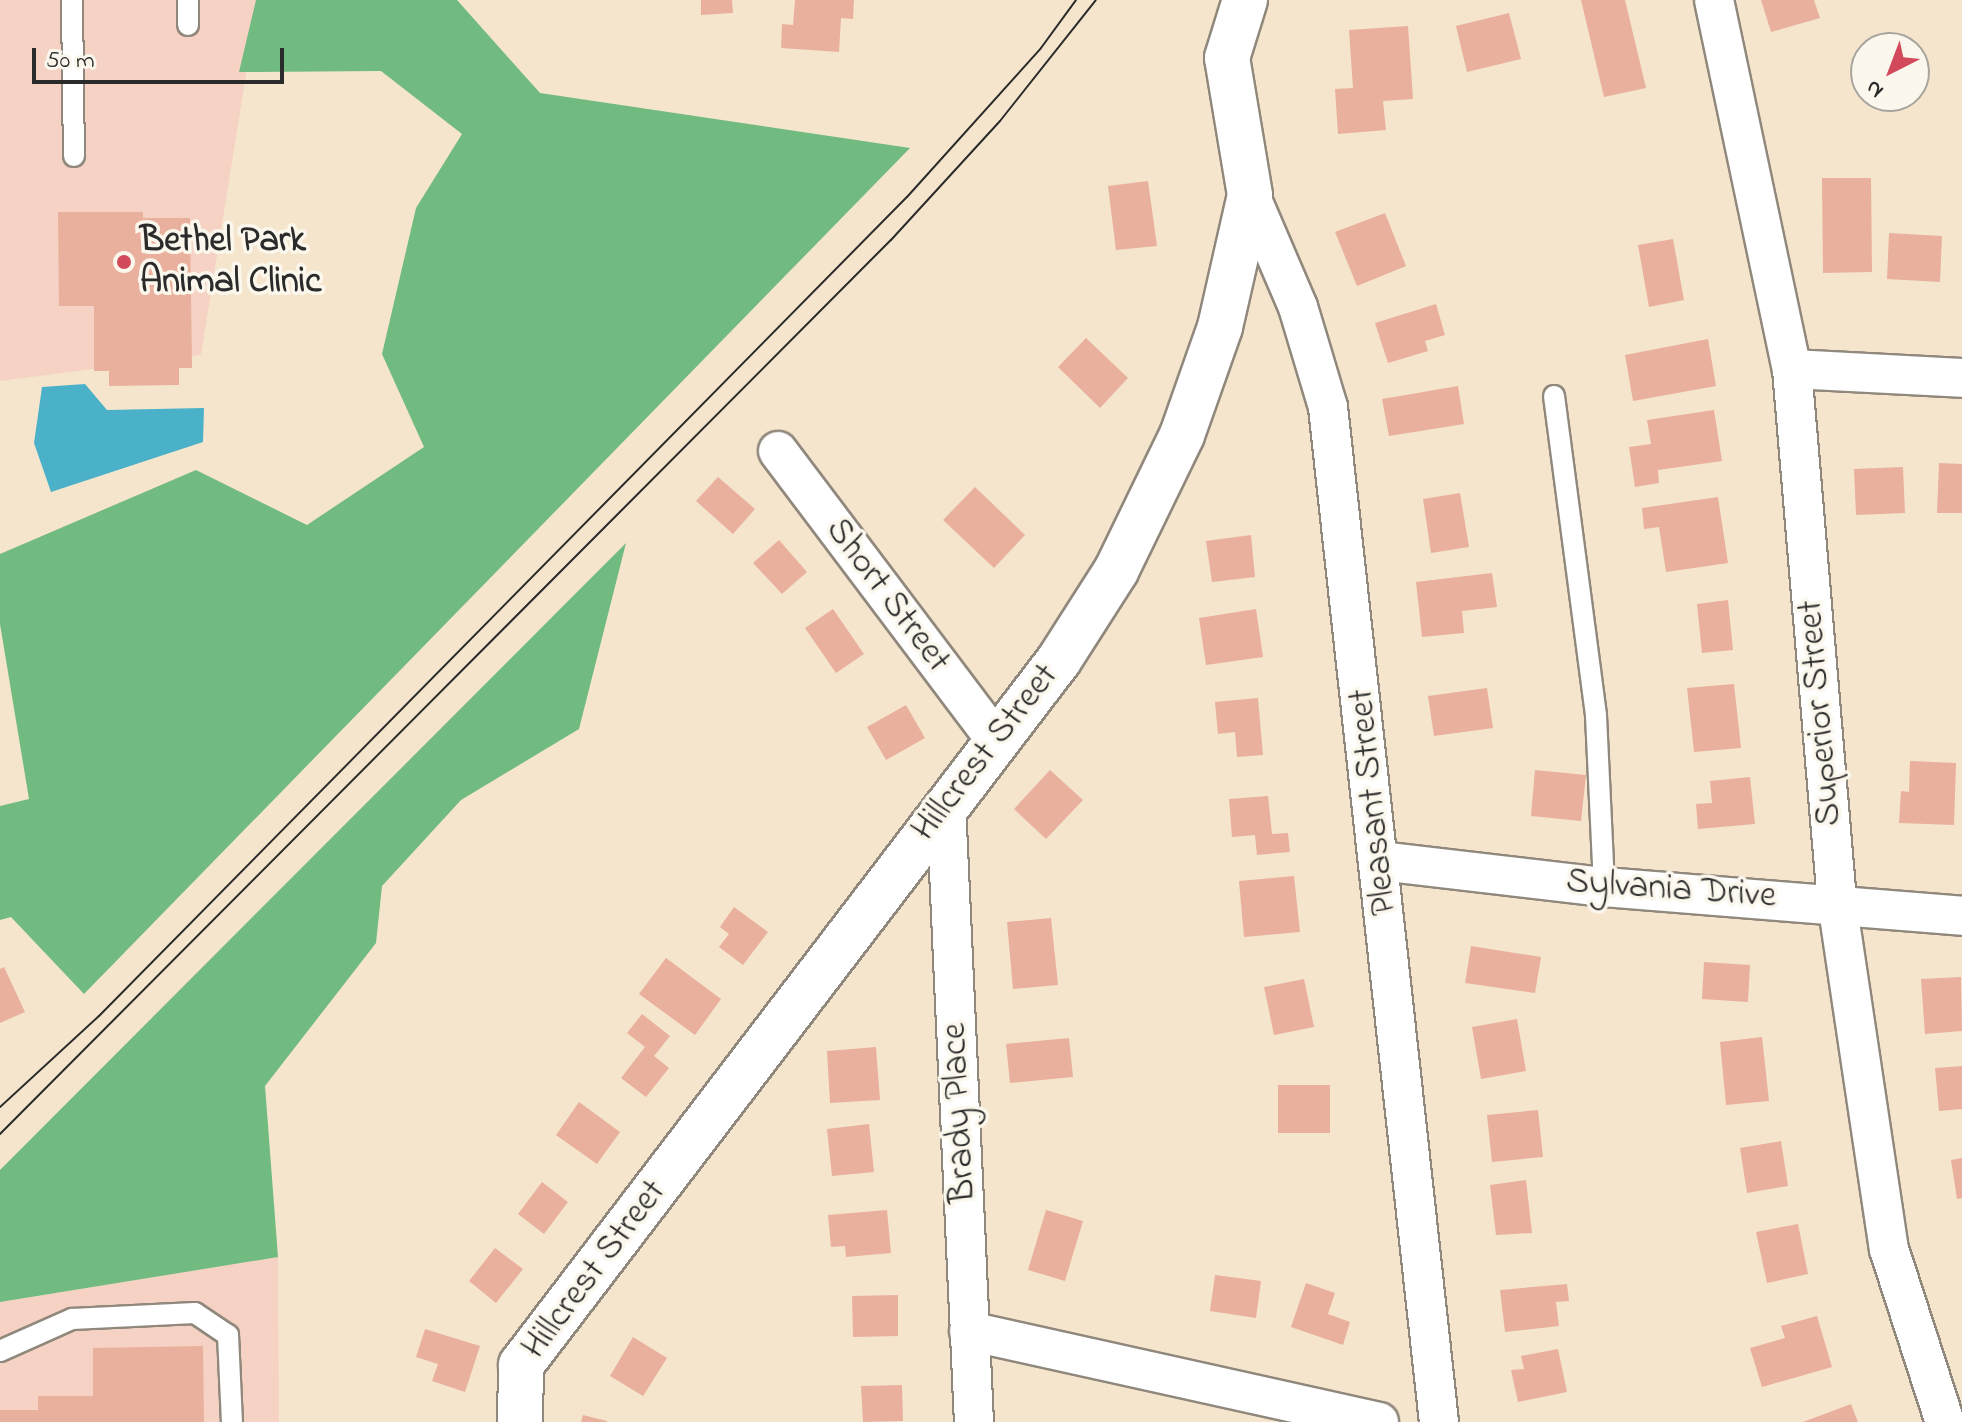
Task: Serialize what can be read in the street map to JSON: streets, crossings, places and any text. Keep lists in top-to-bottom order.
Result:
{
  "streets": {
    "street": [
      "Short Street",
      "Superior Street",
      "Hillcrest Street",
      "Pleasant Street",
      "Sylvania Drive",
      "Brady Place"
    ]
  },
  "crossings": [
    ["Short Street", "Hillcrest Street"],
    ["Superior Street", "Sylvania Drive"],
    ["Hillcrest Street", "Pleasant Street"],
    ["Hillcrest Street", "Brady Place"],
    ["Pleasant Street", "Sylvania Drive"]
  ],
  "places": ["Bethel Park Animal Clinic"],
  "scale_bar": "50 m",
  "north": "bottom left"
}
